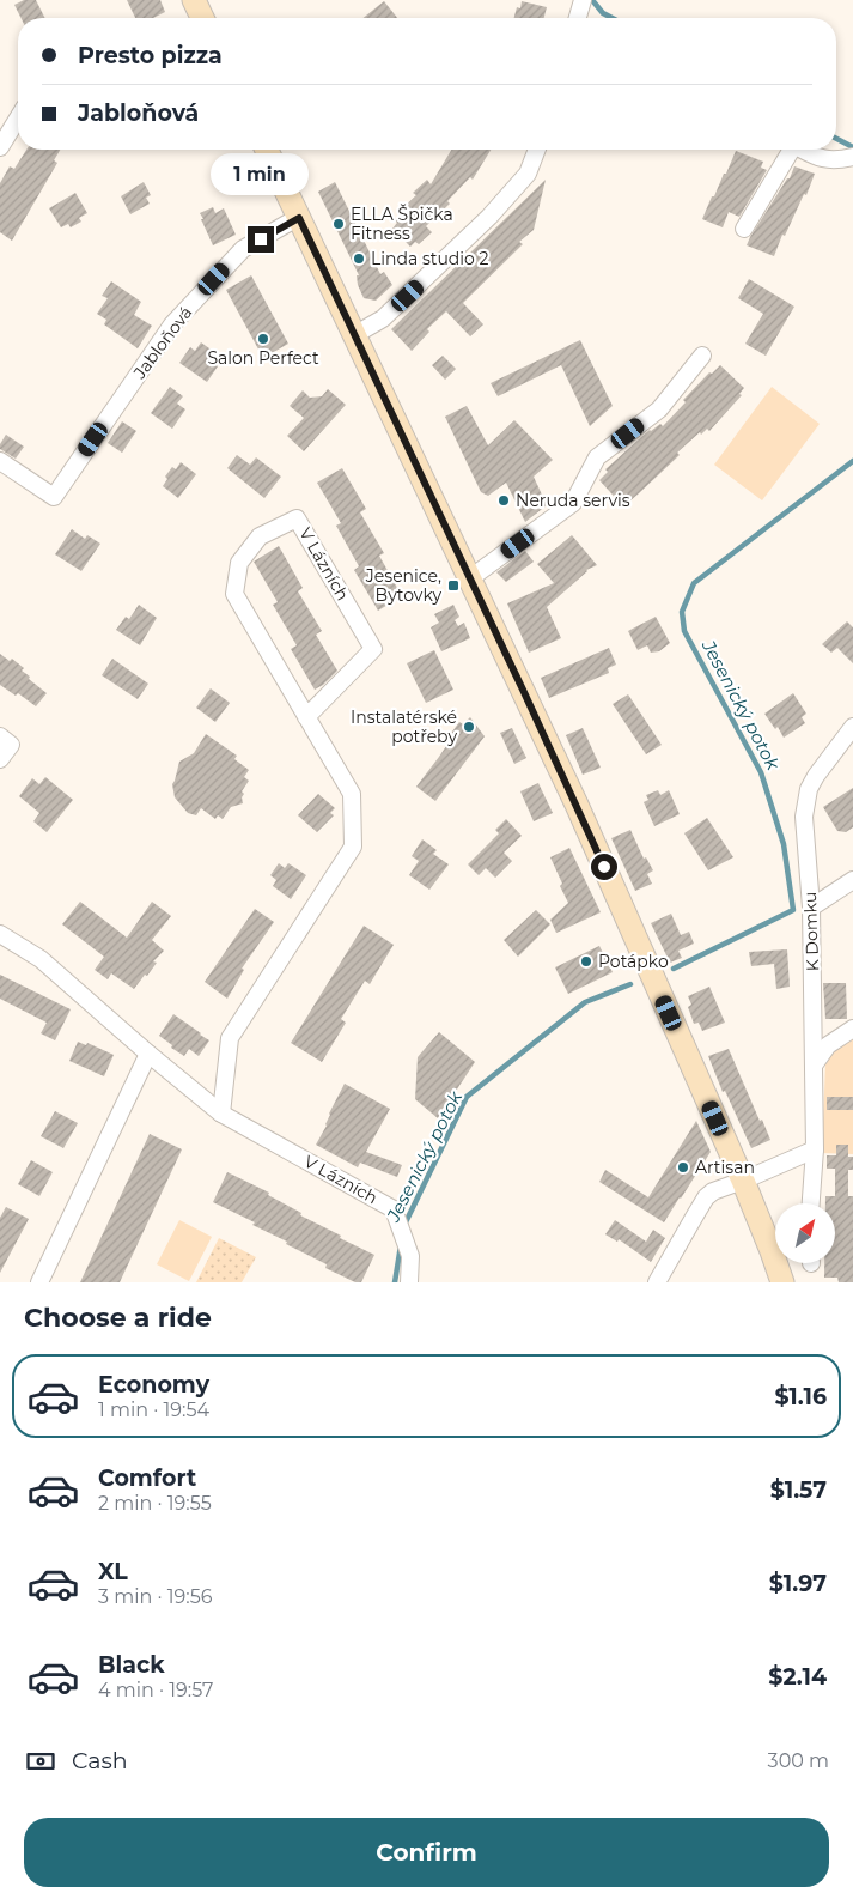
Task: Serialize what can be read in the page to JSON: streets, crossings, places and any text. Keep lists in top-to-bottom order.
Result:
{
  "streets": {
    "street": ["Jabloňová", "V Lázních", "K Domku"]
  },
  "water": ["Jesenický potok"],
  "places": {
    "other": [
      "ELLA Špička Fitness",
      "Linda studio 2",
      "Salon Perfect",
      "Neruda servis",
      "Instalatérské potřeby",
      "Potápko",
      "Artisan"
    ],
    "transit": ["Jesenice, Bytovky"]
  },
  "north": "top right",
  "page": {
    "banner": ["Presto pizza", "Jabloňová"],
    "bubble": "1 min",
    "heading": "Choose a ride",
    "list": [
      {
        "name": "Economy",
        "note": "1 min · 19:54",
        "value": "$1.16"
      },
      {
        "name": "Comfort",
        "note": "2 min · 19:55",
        "value": "$1.57"
      },
      {
        "name": "XL",
        "note": "3 min · 19:56",
        "value": "$1.97"
      },
      {
        "name": "Black",
        "note": "4 min · 19:57",
        "value": "$2.14"
      }
    ],
    "pay": ["Cash", "300 m"],
    "buttons": "Confirm"
  }
}
